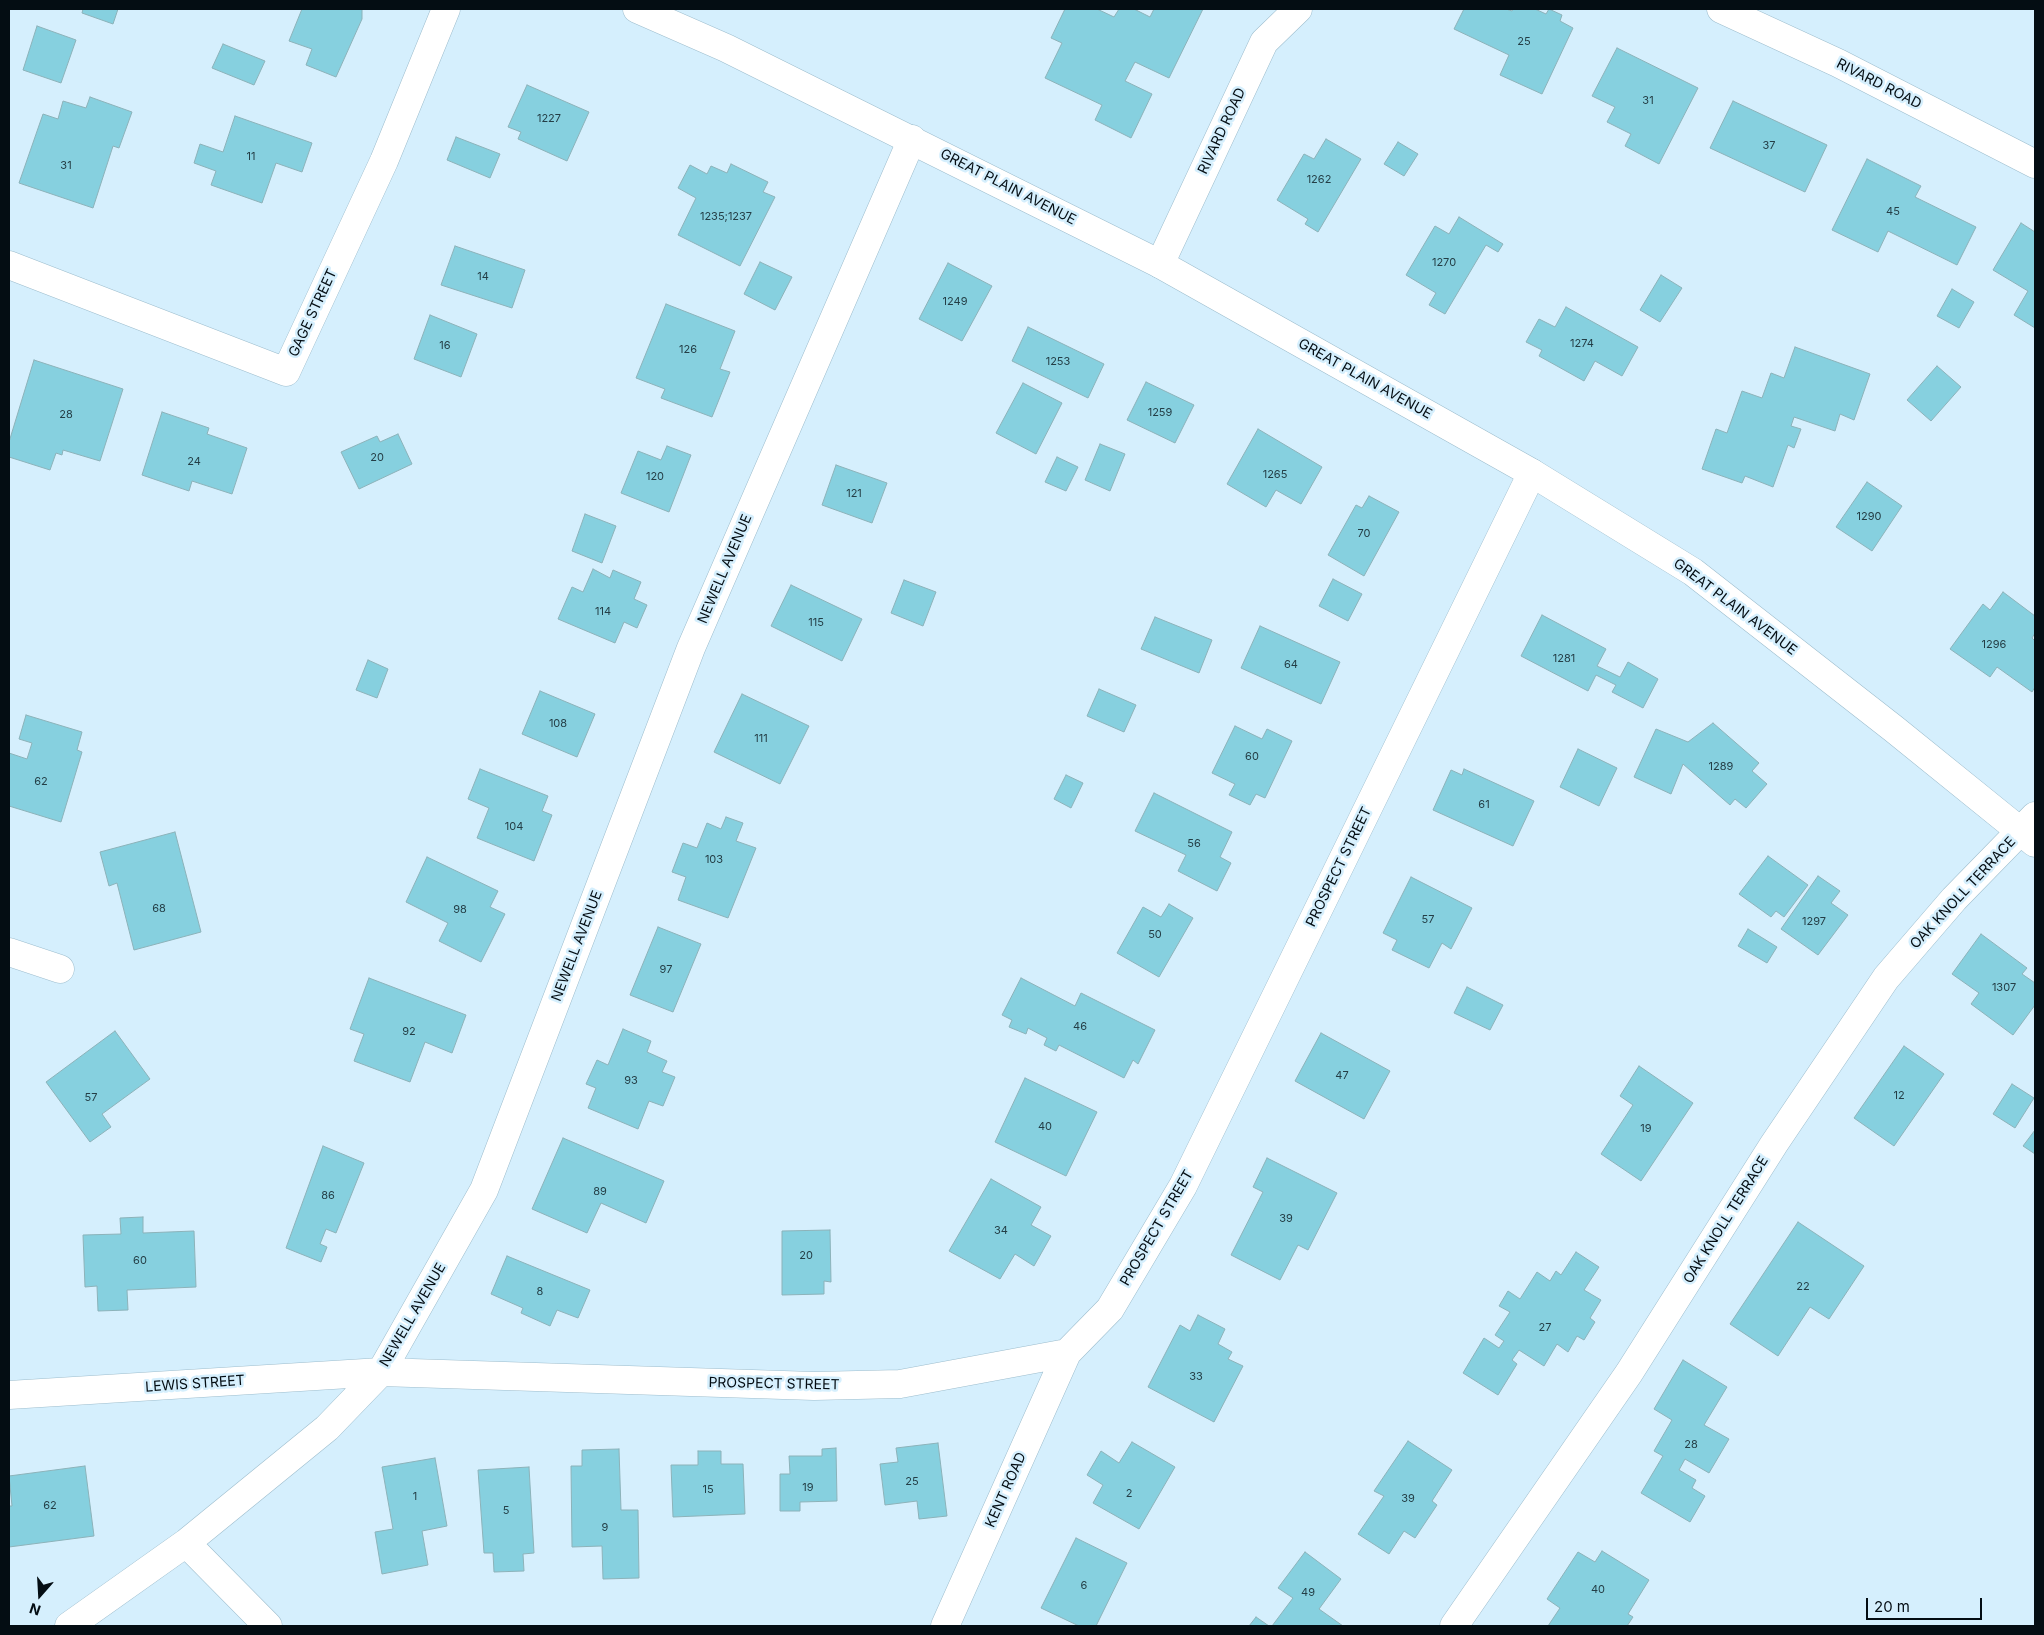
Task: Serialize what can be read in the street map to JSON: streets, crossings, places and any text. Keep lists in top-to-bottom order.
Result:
{
  "streets": {
    "street": [
      "RIVARD ROAD",
      "GREAT PLAIN AVENUE",
      "GAGE STREET",
      "NEWELL AVENUE",
      "PROSPECT STREET",
      "OAK KNOLL TERRACE",
      "LEWIS STREET",
      "KENT ROAD"
    ]
  },
  "crossings": [
    ["RIVARD ROAD", "GREAT PLAIN AVENUE"],
    ["GREAT PLAIN AVENUE", "NEWELL AVENUE"],
    ["GREAT PLAIN AVENUE", "PROSPECT STREET"],
    ["GREAT PLAIN AVENUE", "OAK KNOLL TERRACE"],
    ["NEWELL AVENUE", "PROSPECT STREET"],
    ["NEWELL AVENUE", "LEWIS STREET"],
    ["PROSPECT STREET", "LEWIS STREET"],
    ["PROSPECT STREET", "KENT ROAD"]
  ],
  "house_numbers": [
    "25",
    "31",
    "1227",
    "37",
    "11",
    "31",
    "1262",
    "45",
    "1235;1237",
    "1270",
    "14",
    "1249",
    "1274",
    "16",
    "126",
    "1253",
    "1259",
    "28",
    "20",
    "24",
    "1265",
    "120",
    "121",
    "1290",
    "70",
    "114",
    "115",
    "1296",
    "1281",
    "64",
    "108",
    "111",
    "60",
    "1289",
    "62",
    "61",
    "104",
    "56",
    "103",
    "68",
    "98",
    "57",
    "1297",
    "50",
    "97",
    "1307",
    "46",
    "92",
    "47",
    "93",
    "12",
    "57",
    "40",
    "19",
    "89",
    "86",
    "39",
    "34",
    "20",
    "60",
    "22",
    "8",
    "27",
    "33",
    "28",
    "25",
    "19",
    "15",
    "2",
    "1",
    "39",
    "62",
    "5",
    "9",
    "6",
    "40",
    "49"
  ],
  "scale_bar": "20 m",
  "north": "bottom"
}
